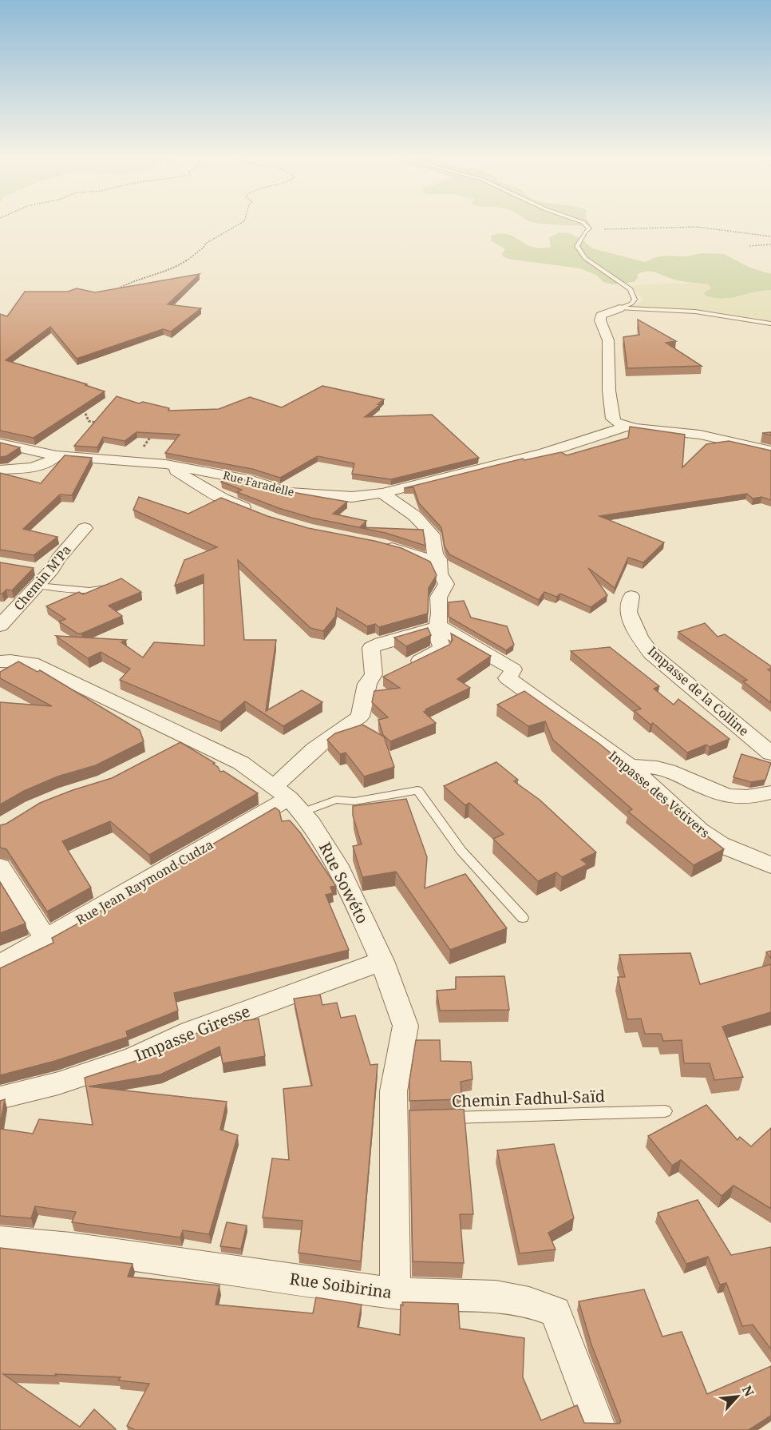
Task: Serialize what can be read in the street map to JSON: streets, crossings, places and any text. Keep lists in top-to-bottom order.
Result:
{
  "streets": {
    "street": [
      "Rue Faradelle",
      "Chemin M'Pa",
      "Impasse de la Colline",
      "Impasse des Vétivers",
      "Rue Jean Raymond Cudza",
      "Rue Sowéto",
      "Impasse Giresse",
      "Rue Soibirina"
    ],
    "lane": ["Chemin Fadhul-Saïd"]
  },
  "crossings": [
    ["Impasse des Vétivers", "Rue Jean Raymond Cudza"],
    ["Rue Jean Raymond Cudza", "Rue Sowéto"],
    ["Rue Sowéto", "Impasse Giresse"],
    ["Rue Sowéto", "Rue Soibirina"]
  ],
  "north": "top right"
}
